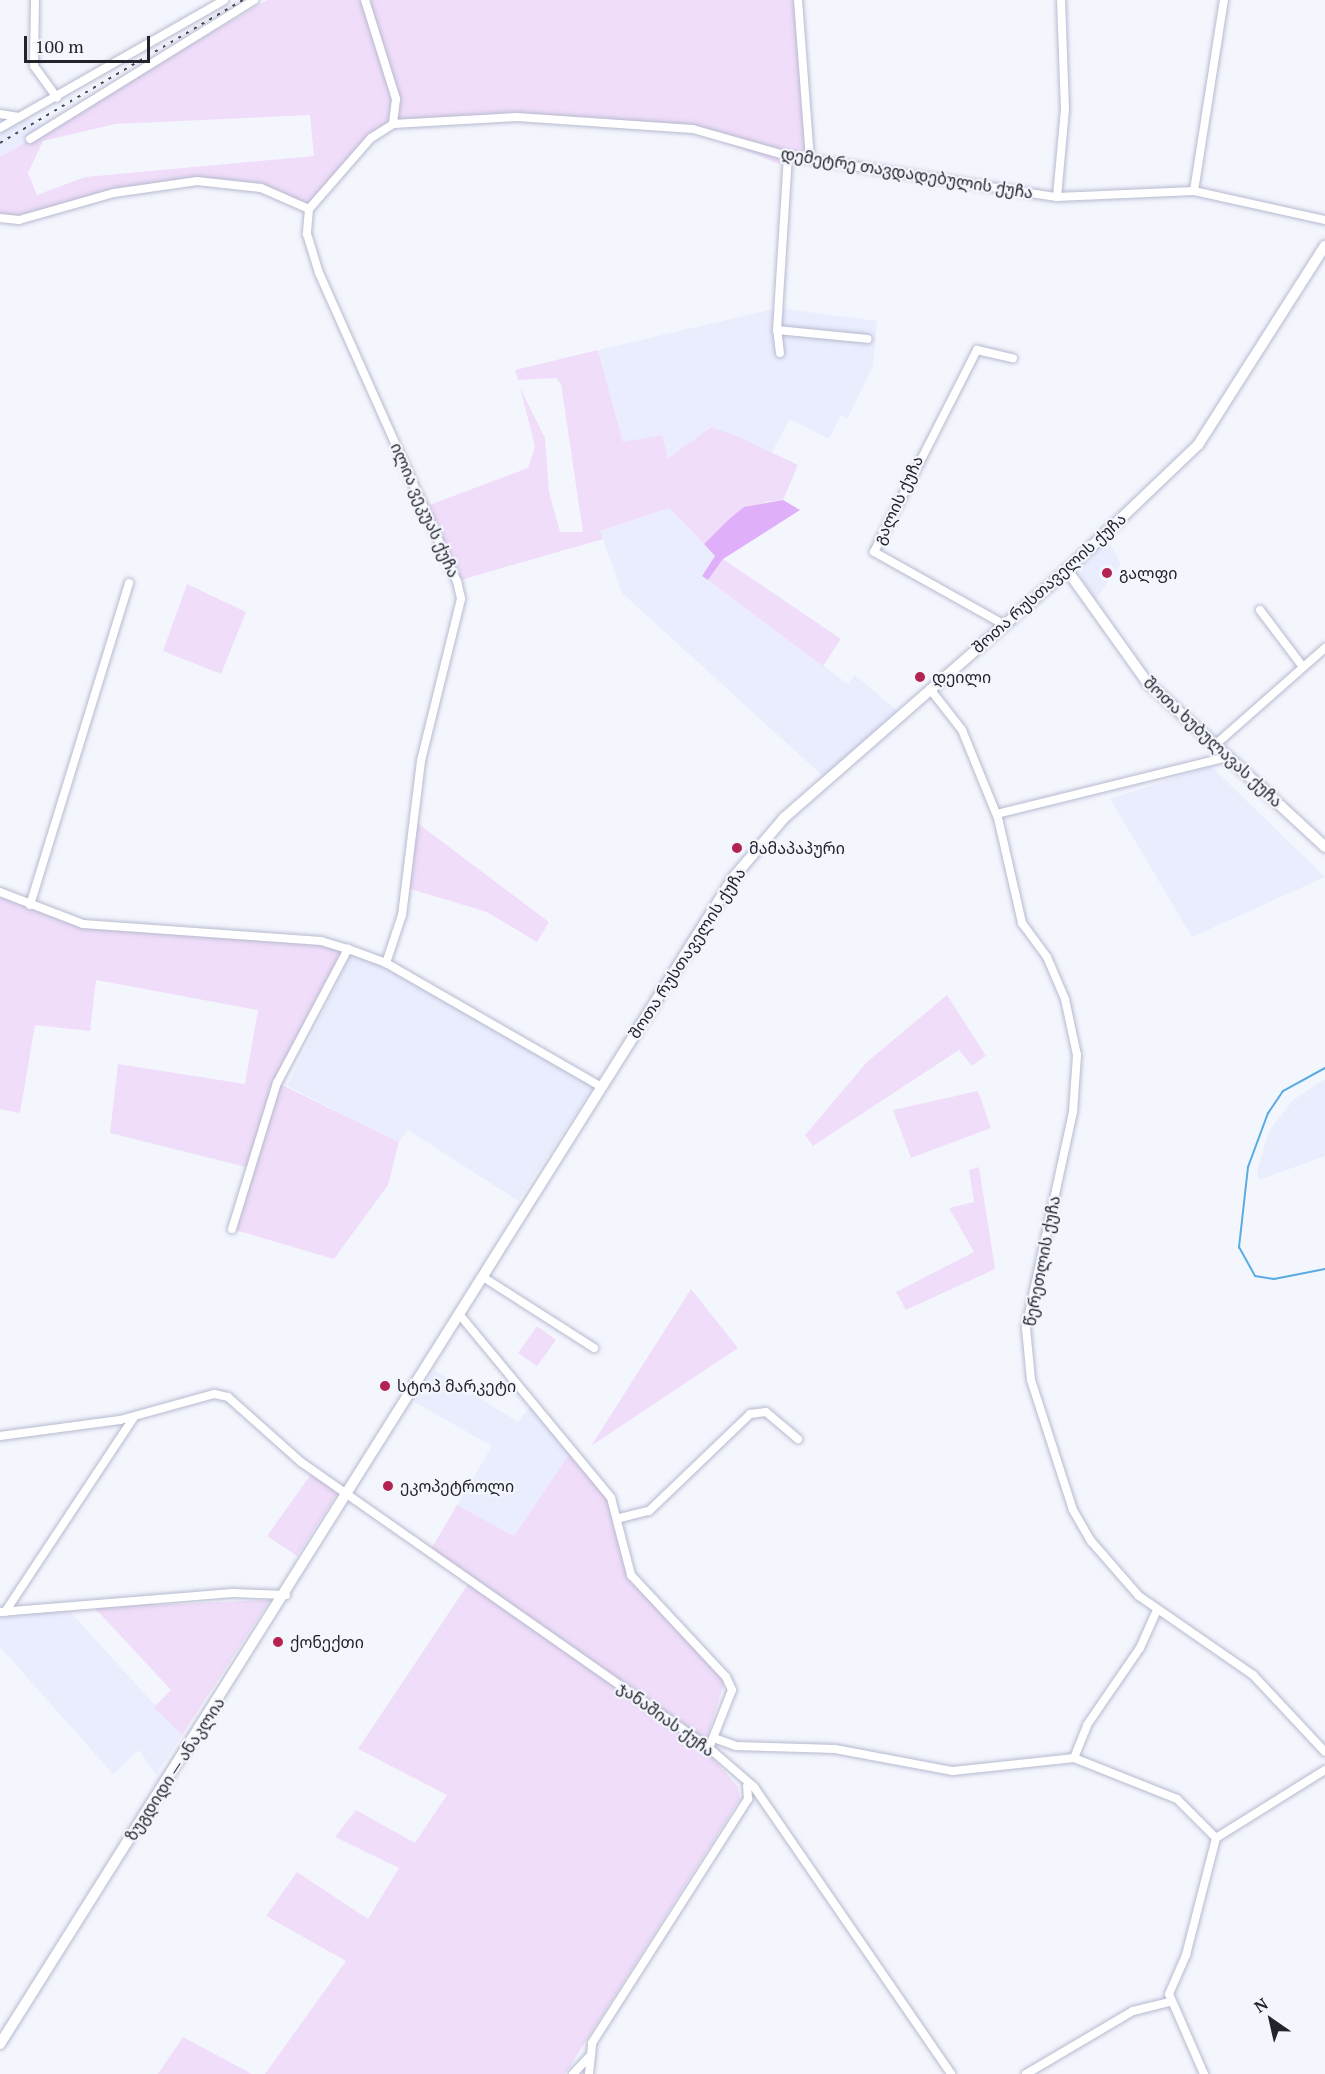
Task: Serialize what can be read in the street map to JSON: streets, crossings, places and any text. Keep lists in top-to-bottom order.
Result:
{
  "streets": {
    "main road": ["შოთა რუსთაველის ქუჩა", "შოთა ხუბულავას ქუჩა", "ზუგდიდი — ანაკლია"],
    "street": [
      "დემეტრე თავდადებულის ქუჩა",
      "გალის ქუჩა",
      "ილია ვეკუას ქუჩა",
      "წერეთლის ქუჩა",
      "ჯანაშიას ქუჩა"
    ]
  },
  "crossings": [
    ["გალის ქუჩა", "შოთა რუსთაველის ქუჩა"],
    ["შოთა რუსთაველის ქუჩა", "შოთა ხუბულავას ქუჩა"],
    ["შოთა რუსთაველის ქუჩა", "წერეთლის ქუჩა"],
    ["შოთა რუსთაველის ქუჩა", "ჯანაშიას ქუჩა"],
    ["შოთა რუსთაველის ქუჩა", "ზუგდიდი — ანაკლია"],
    ["ჯანაშიას ქუჩა", "ზუგდიდი — ანაკლია"]
  ],
  "places": [
    "გალფი",
    "დეილი",
    "მამაპაპური",
    "სტოპ მარკეტი",
    "ეკოპეტროლი",
    "ქონექთი"
  ],
  "scale_bar": "100 m",
  "north": "top left"
}
